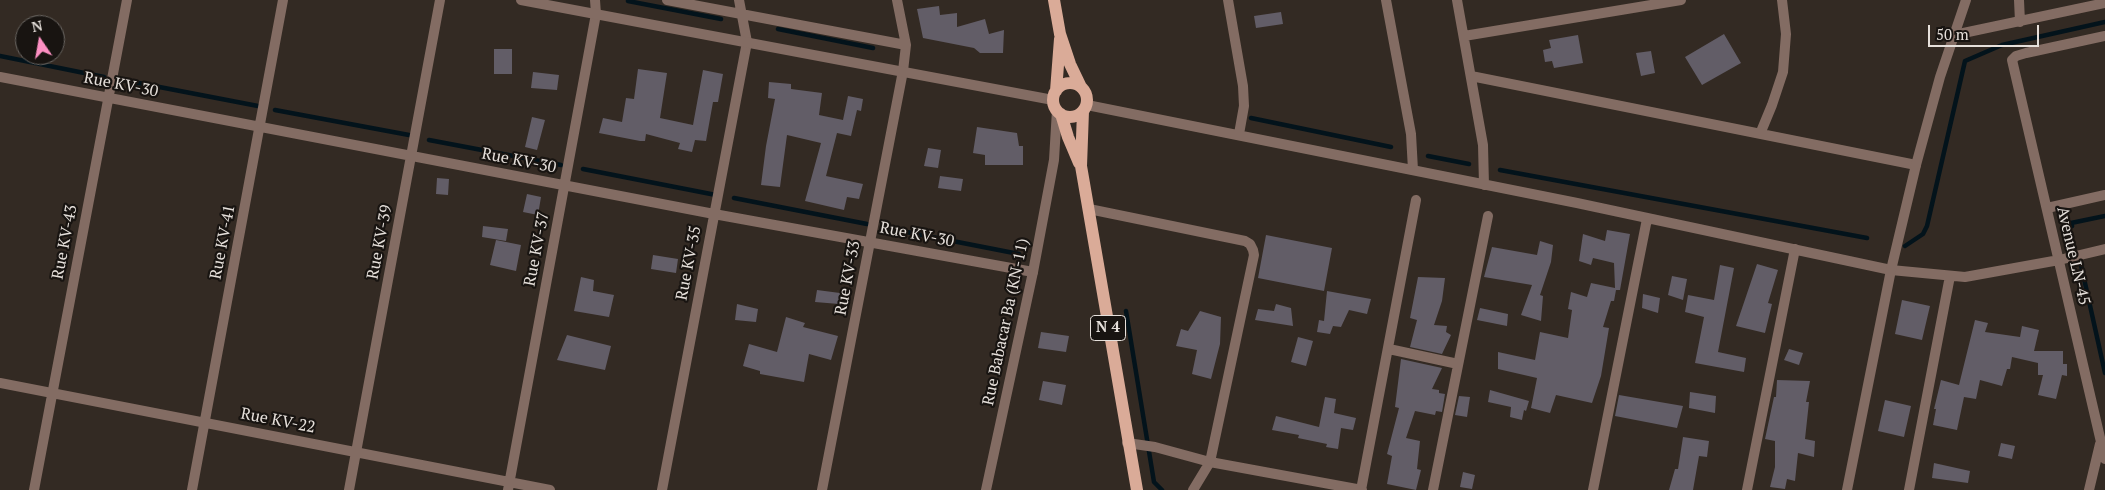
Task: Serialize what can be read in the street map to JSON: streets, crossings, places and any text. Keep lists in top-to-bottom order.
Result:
{
  "streets": {
    "main road": ["N 4"],
    "street": [
      "Rue KV-30",
      "Rue KV-43",
      "Rue KV-41",
      "Rue KV-39",
      "Rue KV-37",
      "Avenue LN-45",
      "Rue KV-35",
      "Rue KV-33",
      "Rue Babacar Ba (KN-11)",
      "Rue KV-22"
    ]
  },
  "crossings": [
    ["Rue KV-30", "Rue KV-43"],
    ["Rue KV-30", "Rue KV-41"],
    ["Rue KV-30", "Rue KV-39"],
    ["Rue KV-30", "Rue KV-37"],
    ["Rue KV-30", "Rue KV-35"],
    ["Rue KV-30", "Rue KV-33"],
    ["Rue KV-30", "Rue Babacar Ba (KN-11)"],
    ["Rue KV-43", "Rue KV-22"],
    ["Rue KV-41", "Rue KV-22"],
    ["Rue KV-39", "Rue KV-22"],
    ["Rue KV-37", "Rue KV-22"]
  ],
  "scale_bar": "50 m",
  "north": "top"
}
